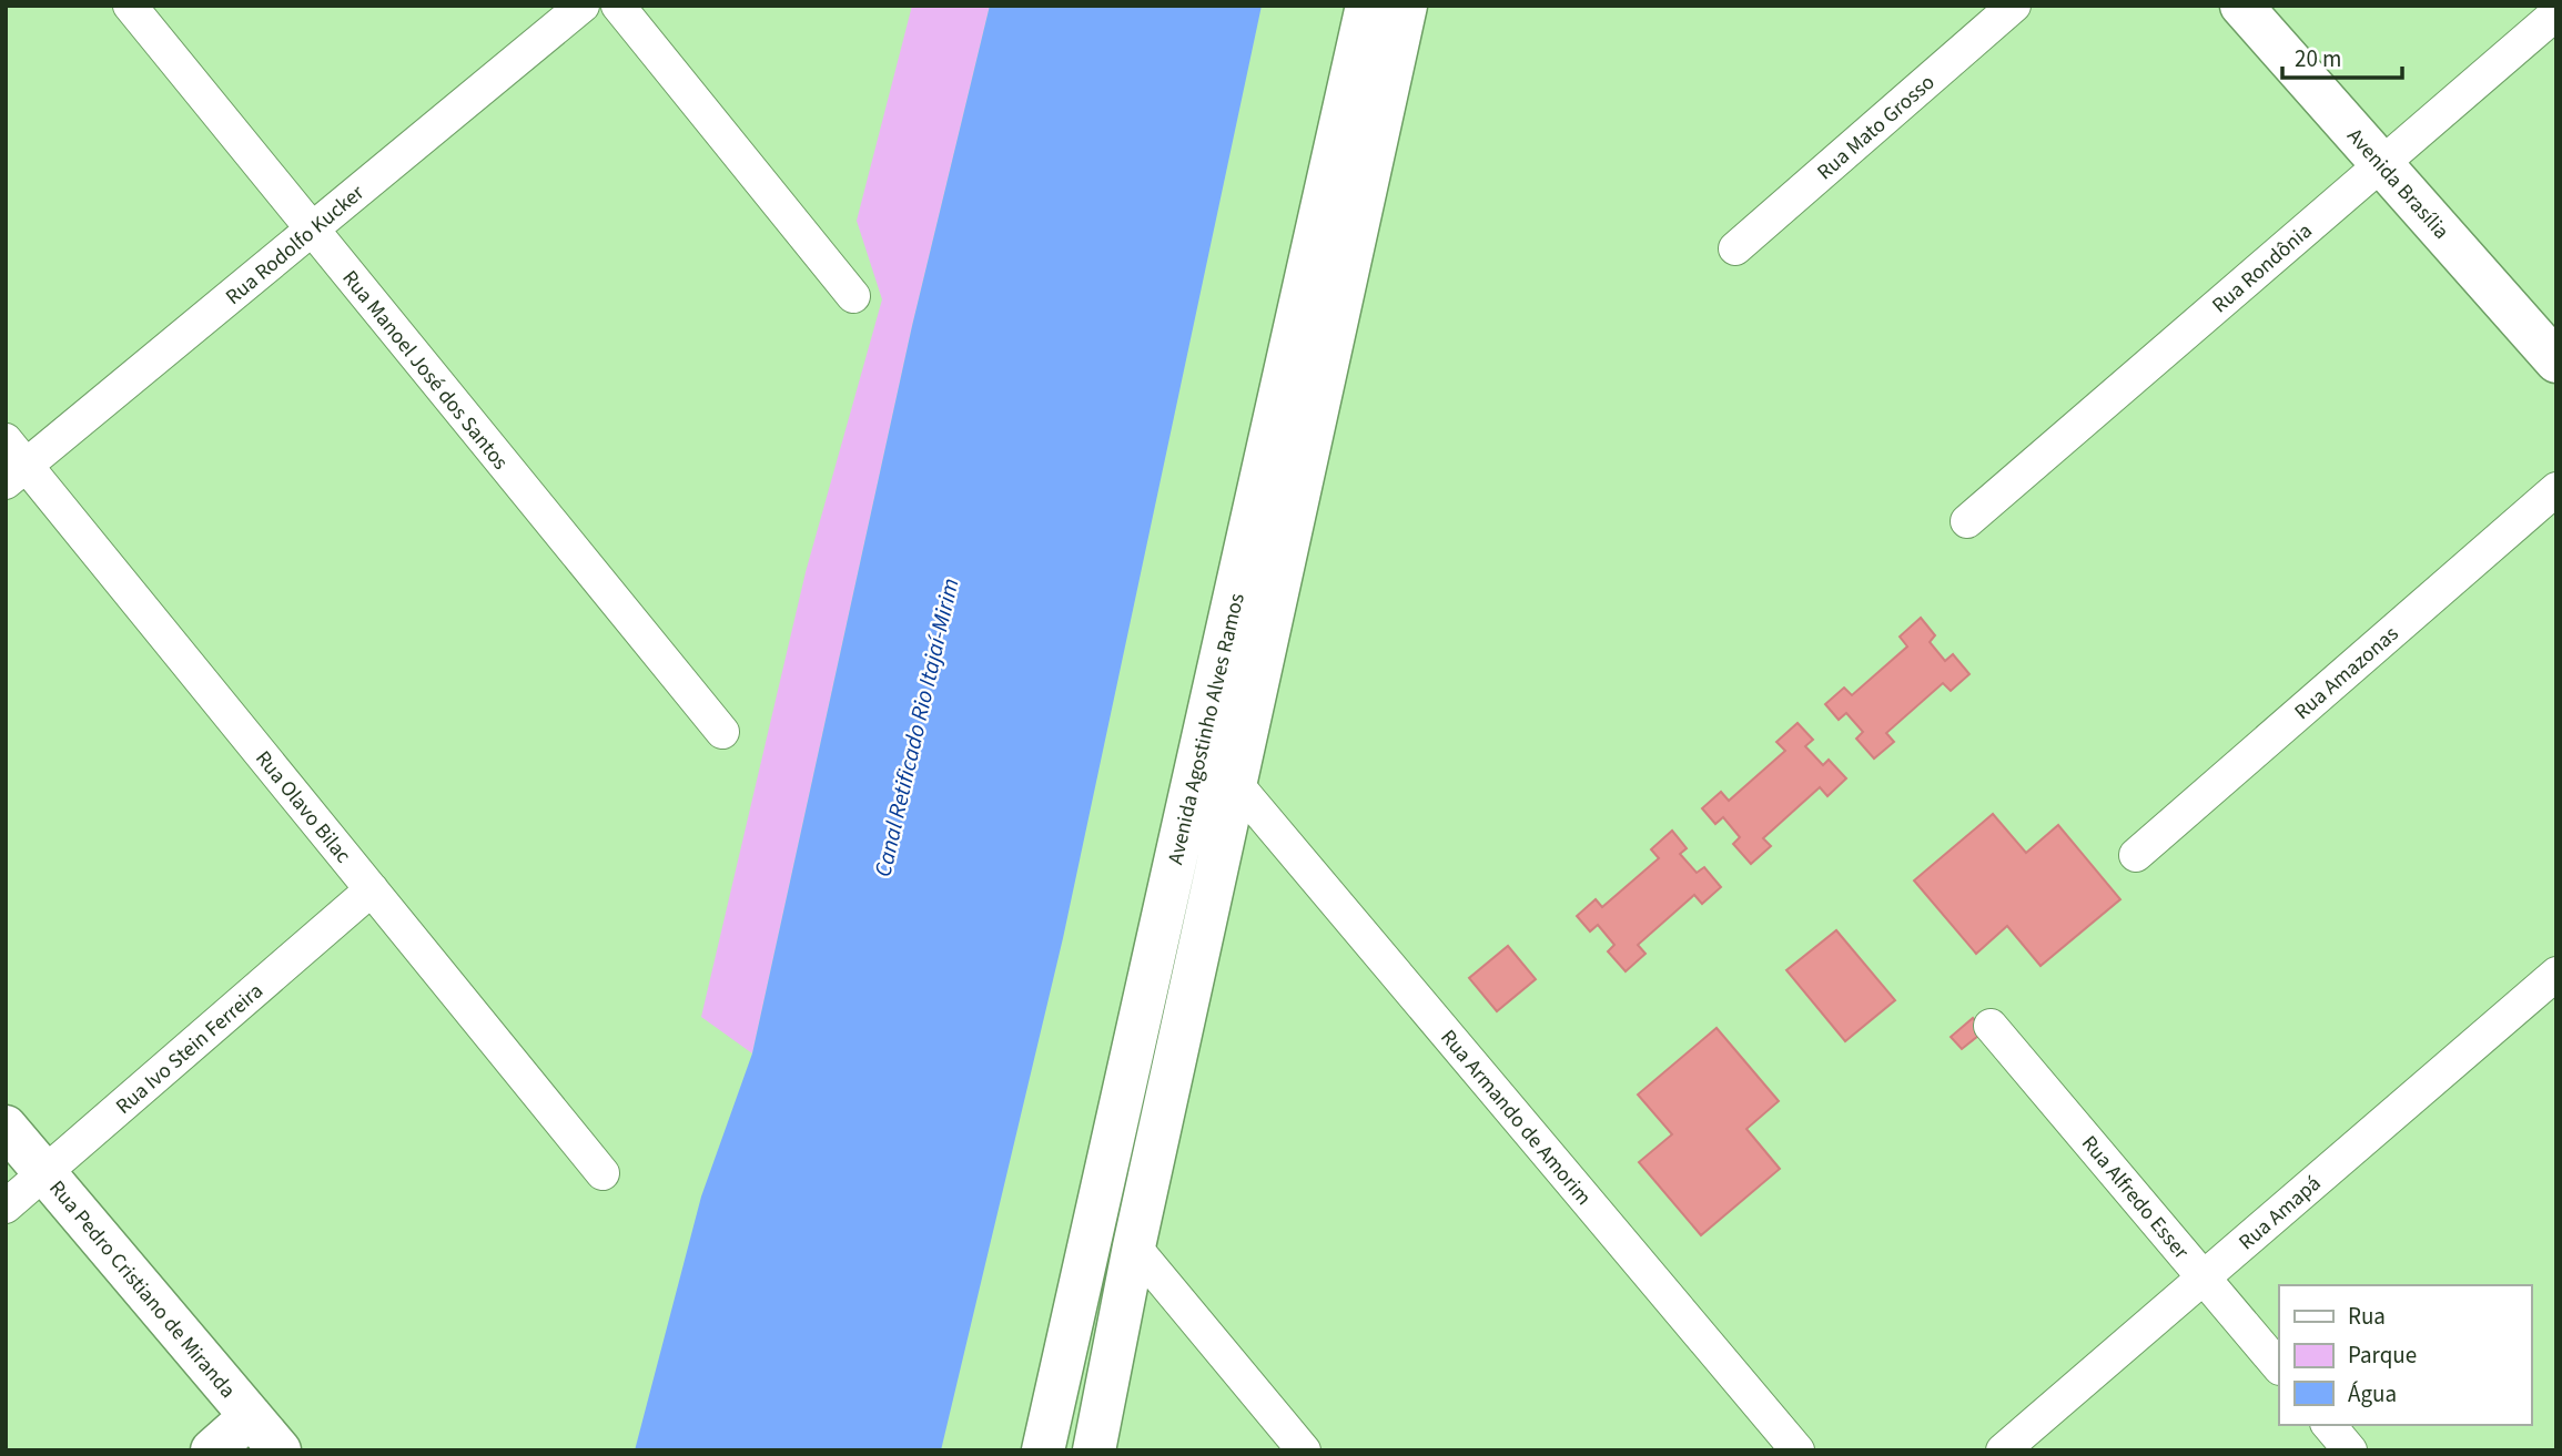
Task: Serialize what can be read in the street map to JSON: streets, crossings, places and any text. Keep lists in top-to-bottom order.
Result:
{
  "streets": {
    "main road": ["Avenida Brasília", "Avenida Agostinho Alves Ramos", "Rua Pedro Cristiano de Miranda"],
    "street": [
      "Rua Mato Grosso",
      "Rua Rodolfo Kucker",
      "Rua Rondônia",
      "Rua Manoel José dos Santos",
      "Rua Amazonas",
      "Rua Olavo Bilac",
      "Rua Ivo Stein Ferreira",
      "Rua Armando de Amorim",
      "Rua Alfredo Esser",
      "Rua Amapá"
    ]
  },
  "crossings": [
    ["Avenida Brasília", "Rua Rondônia"],
    ["Rua Rodolfo Kucker", "Rua Manoel José dos Santos"],
    ["Rua Rodolfo Kucker", "Rua Olavo Bilac"],
    ["Avenida Agostinho Alves Ramos", "Rua Armando de Amorim"],
    ["Rua Olavo Bilac", "Rua Ivo Stein Ferreira"],
    ["Rua Ivo Stein Ferreira", "Rua Pedro Cristiano de Miranda"],
    ["Rua Alfredo Esser", "Rua Amapá"]
  ],
  "water": ["Canal Retificado Rio Itajaí-Mirim"],
  "legend": ["Rua", "Parque", "Água"],
  "scale_bar": "20 m"
}
